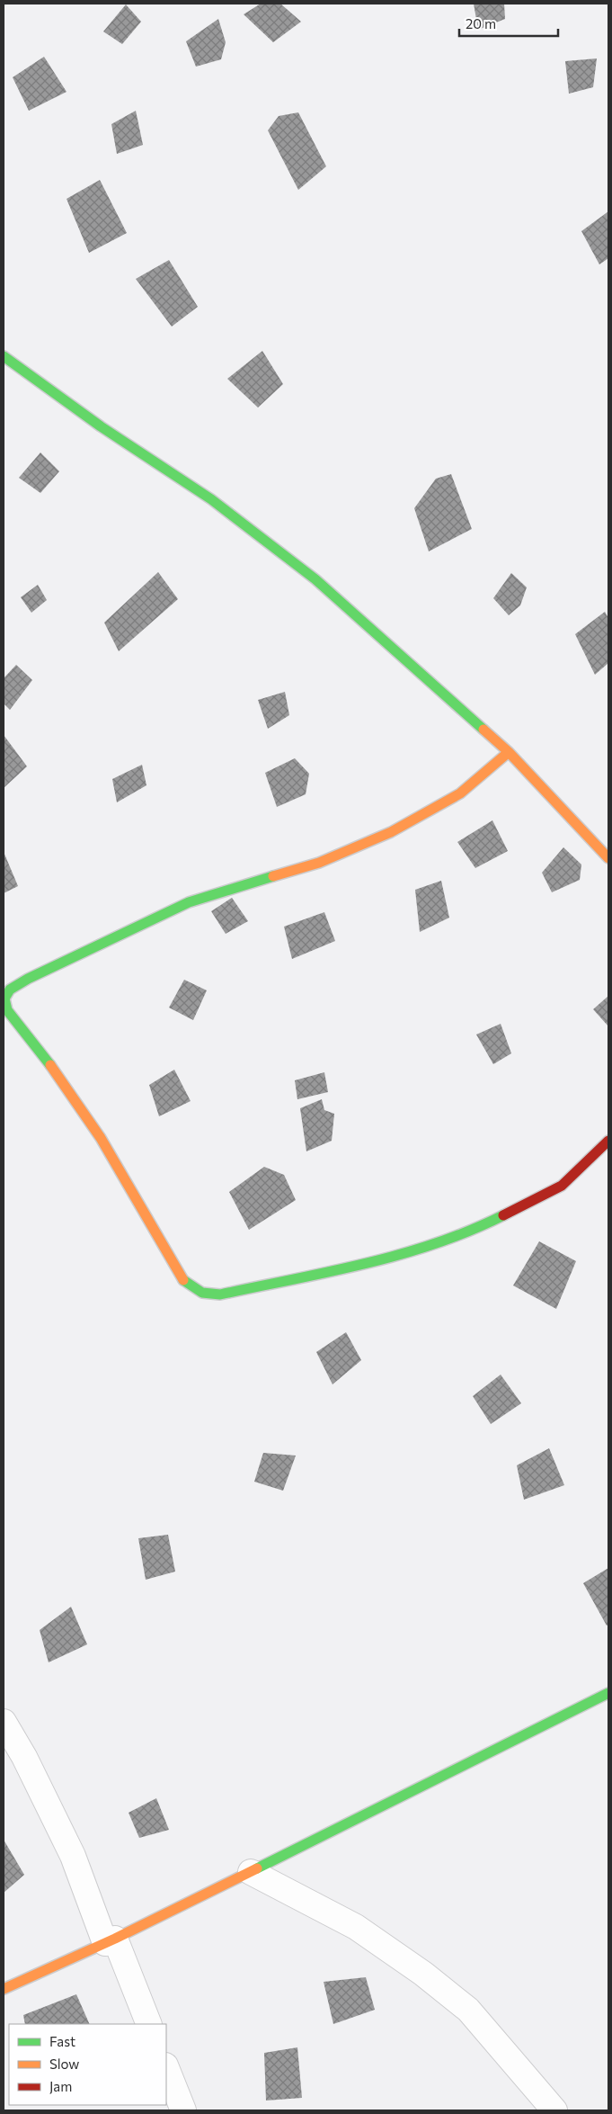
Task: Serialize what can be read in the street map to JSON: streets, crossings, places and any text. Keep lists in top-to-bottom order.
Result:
{
  "legend": ["Fast", "Slow", "Jam"],
  "scale_bar": "20 m"
}
